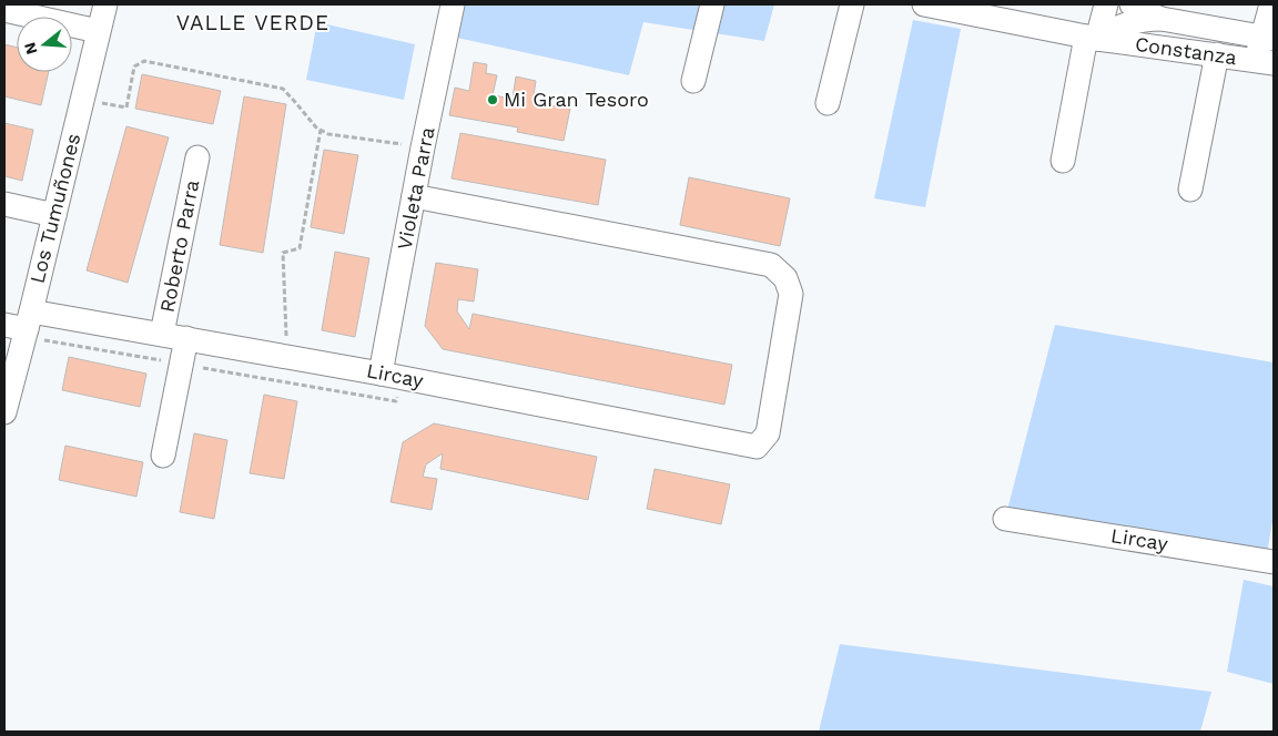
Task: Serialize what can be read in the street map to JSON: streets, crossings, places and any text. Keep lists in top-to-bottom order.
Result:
{
  "streets": {
    "street": [
      "Constanza",
      "Violeta Parra",
      "Los Tumuñones",
      "Roberto Parra",
      "Lircay"
    ]
  },
  "crossings": [
    ["Violeta Parra", "Lircay"],
    ["Los Tumuñones", "Lircay"],
    ["Roberto Parra", "Lircay"]
  ],
  "districts": ["VALLE VERDE"],
  "places": ["Mi Gran Tesoro"],
  "north": "left"
}
